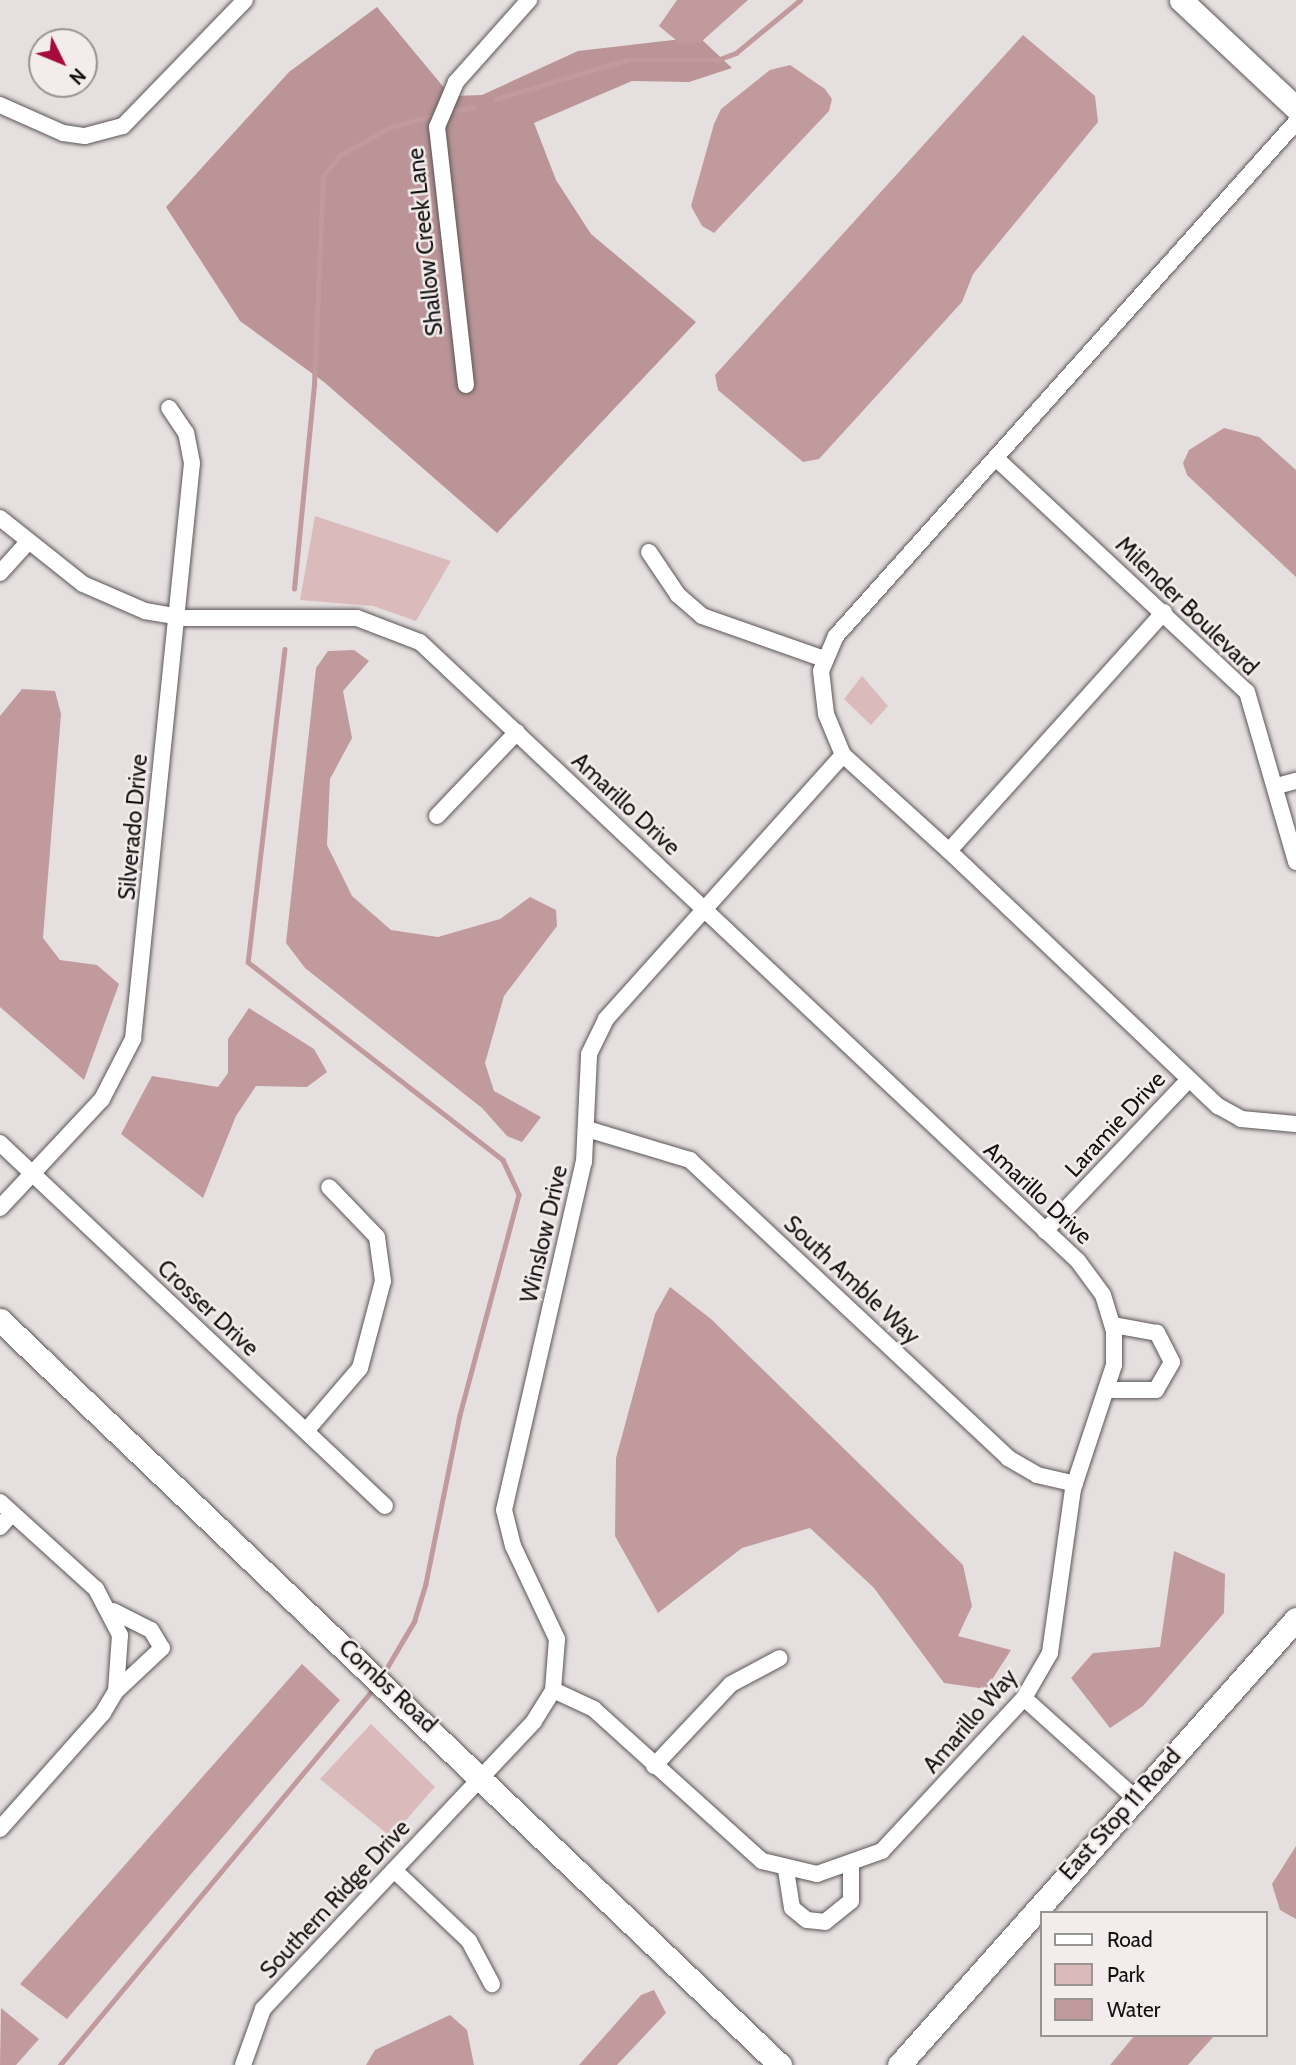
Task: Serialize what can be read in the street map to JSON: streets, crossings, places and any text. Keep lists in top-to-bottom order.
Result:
{
  "streets": {
    "street": [
      "Shallow Creek Lane",
      "Milender Boulevard",
      "Amarillo Drive",
      "Silverado Drive",
      "Laramie Drive",
      "Winslow Drive",
      "South Amble Way",
      "Crosser Drive",
      "Combs Road",
      "Amarillo Way",
      "East Stop 11 Road",
      "Southern Ridge Drive"
    ]
  },
  "crossings": [
    ["Amarillo Drive", "Silverado Drive"],
    ["Amarillo Drive", "Laramie Drive"],
    ["Amarillo Drive", "Winslow Drive"],
    ["Amarillo Drive", "Amarillo Way"],
    ["Silverado Drive", "Crosser Drive"],
    ["Winslow Drive", "South Amble Way"],
    ["Winslow Drive", "Combs Road"],
    ["Winslow Drive", "Southern Ridge Drive"],
    ["South Amble Way", "Amarillo Way"],
    ["Combs Road", "Southern Ridge Drive"]
  ],
  "legend": ["Road", "Park", "Water"],
  "north": "bottom right"
}
